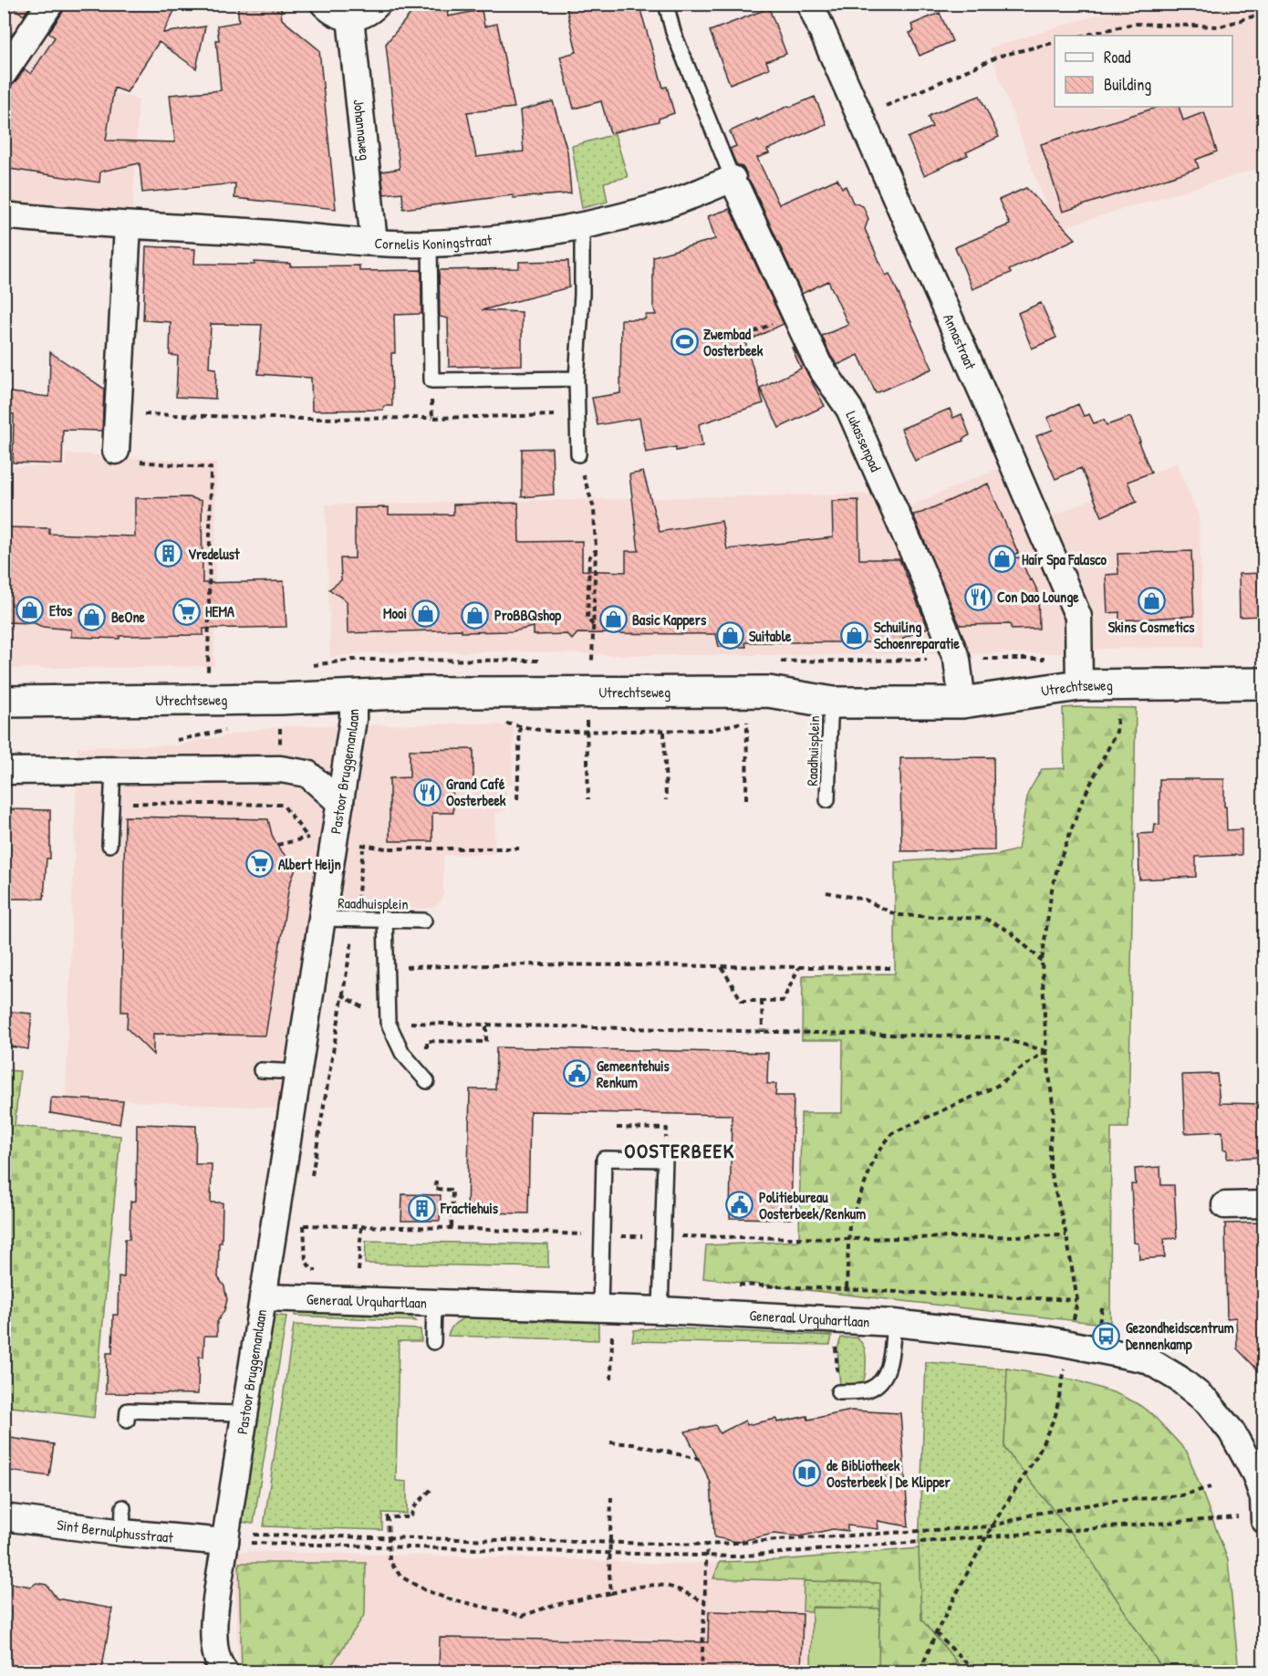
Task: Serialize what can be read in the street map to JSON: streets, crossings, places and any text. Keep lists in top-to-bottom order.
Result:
{
  "streets": {
    "main road": ["Utrechtseweg"],
    "street": [
      "Johannaweg",
      "Cornelis Koningstraat",
      "Annastraat",
      "Lukassenpad",
      "Pastoor Bruggemanlaan",
      "Generaal Urquhartlaan",
      "Sint Bernulphusstraat"
    ],
    "lane": ["Raadhuisplein"]
  },
  "crossings": [
    ["Johannaweg", "Cornelis Koningstraat"],
    ["Cornelis Koningstraat", "Lukassenpad"],
    ["Annastraat", "Utrechtseweg"],
    ["Lukassenpad", "Utrechtseweg"],
    ["Utrechtseweg", "Raadhuisplein"],
    ["Utrechtseweg", "Pastoor Bruggemanlaan"],
    ["Raadhuisplein", "Pastoor Bruggemanlaan"],
    ["Pastoor Bruggemanlaan", "Generaal Urquhartlaan"],
    ["Pastoor Bruggemanlaan", "Sint Bernulphusstraat"]
  ],
  "districts": ["OOSTERBEEK"],
  "places": {
    "sports": ["Zwembad Oosterbeek"],
    "building": ["Vredelust", "Fractiehuis"],
    "shop": [
      "Hair Spa Falasco",
      "Skins Cosmetics",
      "Etos",
      "Mooi",
      "ProBBQshop",
      "BeOne",
      "Basic Kappers",
      "Schuiling Schoenreparatie",
      "Suitable"
    ],
    "restaurant": ["Con Dao Lounge", "Grand Café Oosterbeek"],
    "supermarket": ["HEMA", "Albert Heijn"],
    "public building": ["Gemeentehuis Renkum", "Politiebureau Oosterbeek/Renkum"],
    "bus stop": ["Gezondheidscentrum Dennenkamp"],
    "library": ["de Bibliotheek Oosterbeek | De Klipper"]
  },
  "legend": ["Road", "Building"]
}
